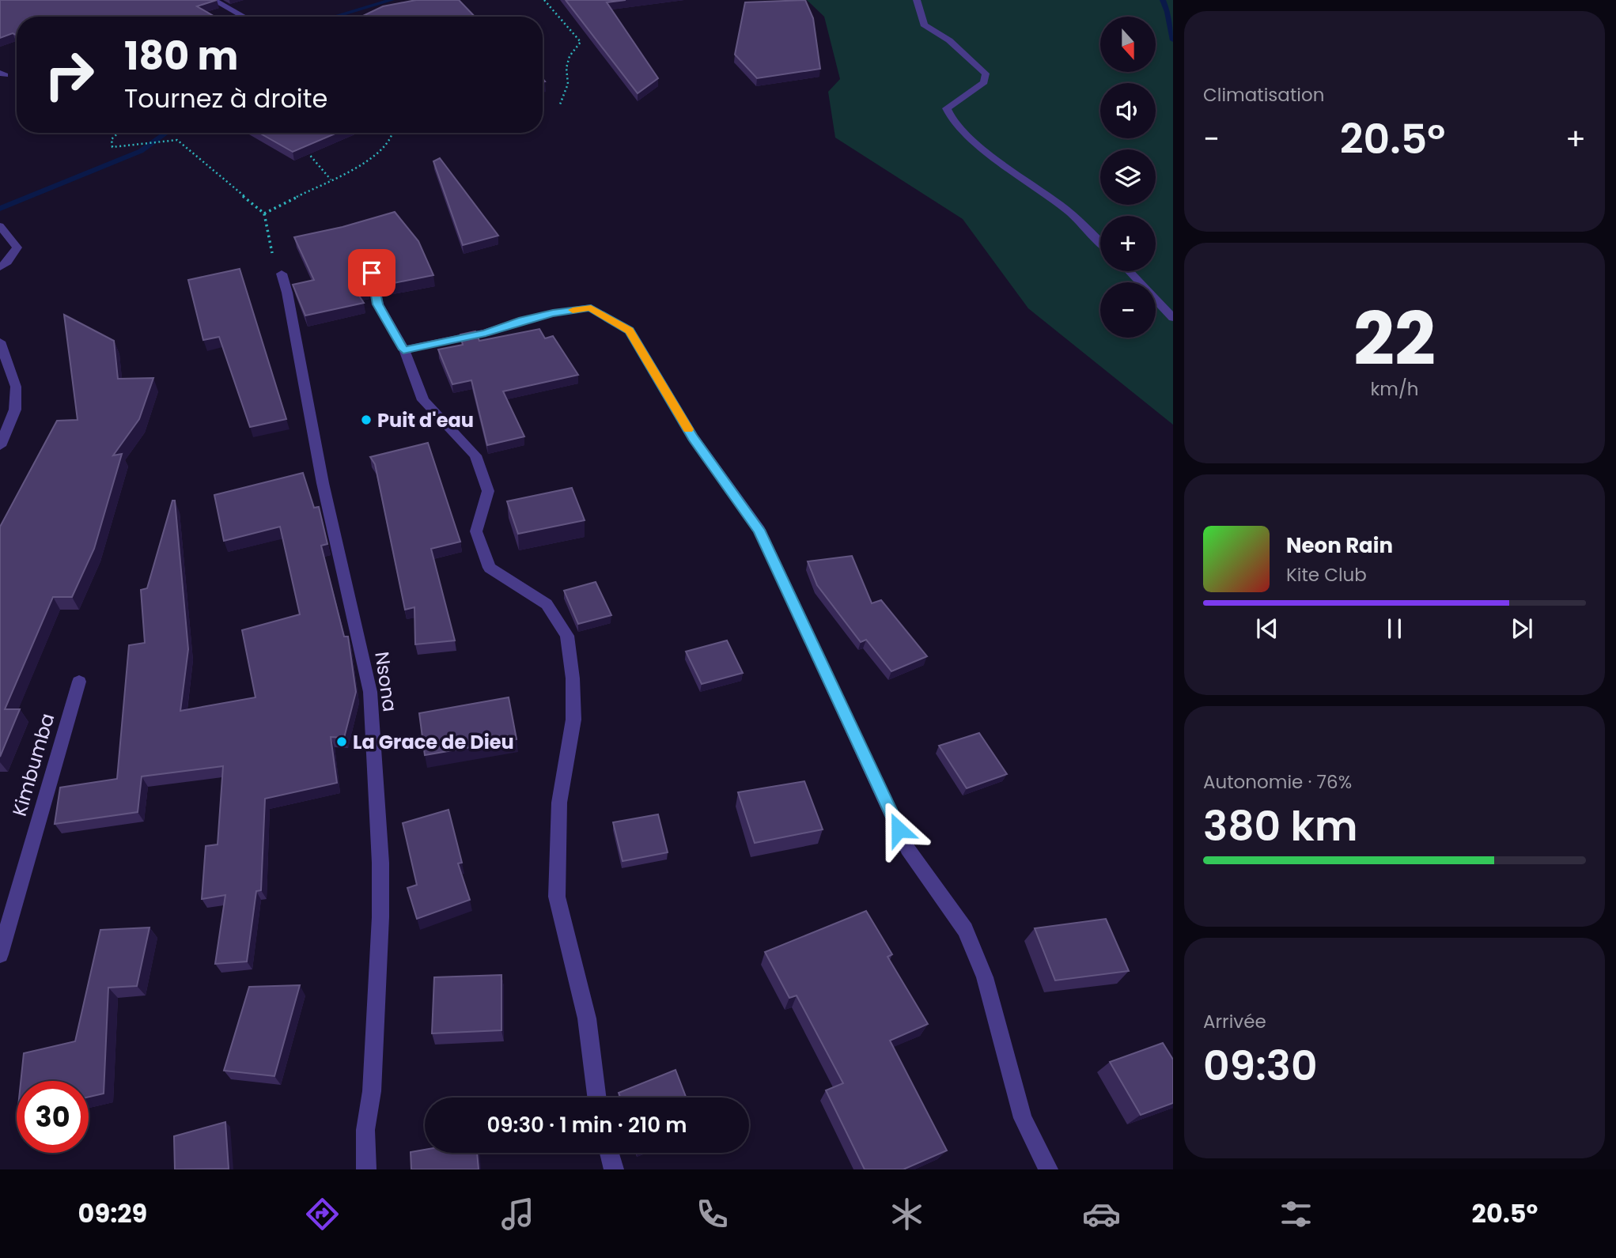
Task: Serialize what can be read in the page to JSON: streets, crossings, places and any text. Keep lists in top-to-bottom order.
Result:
{
  "streets": {
    "street": ["Nsona", "Kimbumba"]
  },
  "places": ["Puit d'eau", "La Grace de Dieu"],
  "north": "bottom",
  "page": {
    "tile": [
      "Climatisation",
      ["22", "km/h"],
      ["Autonomie · 76%", "380 km"],
      ["Arrivée", "09:30"]
    ],
    "map_buttons": ["+", "−"],
    "turn": ["180 m", "Tournez à droite"],
    "heat": ["−", "20.5°", "+"],
    "song": ["Neon Rain", "Kite Club"],
    "limit": "30",
    "trip": "09:30 · 1 min · 210 m",
    "tabs": ["09:29", "20.5°"]
  }
}
